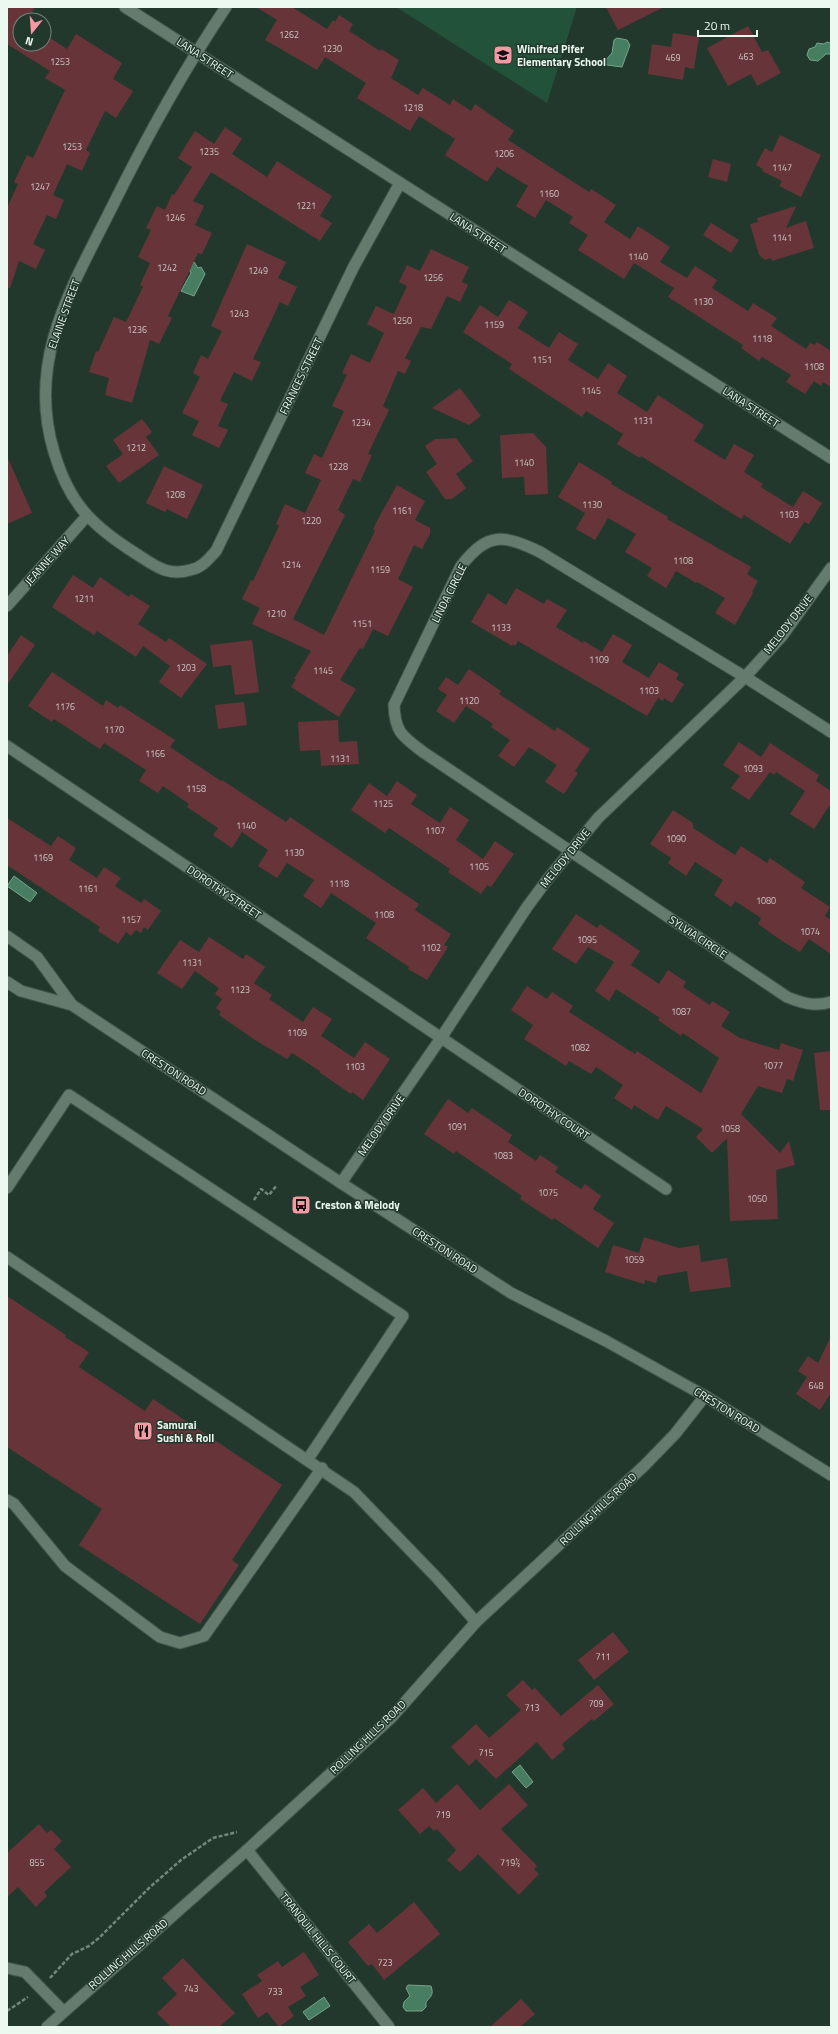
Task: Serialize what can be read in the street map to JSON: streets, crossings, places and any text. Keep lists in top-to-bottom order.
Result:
{
  "streets": {
    "street": [
      "LANA STREET",
      "ELAINE STREET",
      "FRANCES STREET",
      "JEANNE WAY",
      "LINDA CIRCLE",
      "MELODY DRIVE",
      "DOROTHY STREET",
      "SYLVIA CIRCLE",
      "CRESTON ROAD",
      "DOROTHY COURT",
      "ROLLING HILLS ROAD",
      "TRANQUIL HILLS COURT"
    ]
  },
  "crossings": [
    ["LANA STREET", "ELAINE STREET"],
    ["LANA STREET", "FRANCES STREET"],
    ["ELAINE STREET", "FRANCES STREET"],
    ["ELAINE STREET", "JEANNE WAY"],
    ["LINDA CIRCLE", "MELODY DRIVE"],
    ["LINDA CIRCLE", "SYLVIA CIRCLE"],
    ["MELODY DRIVE", "DOROTHY STREET"],
    ["MELODY DRIVE", "SYLVIA CIRCLE"],
    ["MELODY DRIVE", "CRESTON ROAD"],
    ["MELODY DRIVE", "DOROTHY COURT"],
    ["DOROTHY STREET", "DOROTHY COURT"],
    ["CRESTON ROAD", "ROLLING HILLS ROAD"],
    ["ROLLING HILLS ROAD", "TRANQUIL HILLS COURT"]
  ],
  "places": {
    "school or university": ["Winifred Pifer Elementary School"],
    "bus stop": ["Creston & Melody"],
    "restaurant": ["Samurai Sushi & Roll"]
  },
  "house_numbers": [
    "1262",
    "1230",
    "463",
    "469",
    "1253",
    "1218",
    "1253",
    "1235",
    "1206",
    "1147",
    "1247",
    "1160",
    "1221",
    "1246",
    "1141",
    "1140",
    "1242",
    "1249",
    "1256",
    "1130",
    "1243",
    "1250",
    "1159",
    "1236",
    "1118",
    "1151",
    "1108",
    "1145",
    "1131",
    "1234",
    "1212",
    "1140",
    "1228",
    "1208",
    "1130",
    "1161",
    "1103",
    "1220",
    "1108",
    "1214",
    "1159",
    "1211",
    "1210",
    "1151",
    "1133",
    "1109",
    "1203",
    "1145",
    "1103",
    "1120",
    "1176",
    "1170",
    "1166",
    "1131",
    "1093",
    "1158",
    "1125",
    "1140",
    "1107",
    "1090",
    "1130",
    "1169",
    "1105",
    "1118",
    "1161",
    "1080",
    "1108",
    "1157",
    "1074",
    "1095",
    "1102",
    "1131",
    "1123",
    "1087",
    "1109",
    "1082",
    "1077",
    "1103",
    "1091",
    "1058",
    "1083",
    "1075",
    "1050",
    "1059",
    "648",
    "711",
    "709",
    "713",
    "715",
    "719",
    "855",
    "719½",
    "723",
    "743",
    "733"
  ],
  "scale_bar": "20 m",
  "north": "bottom"
}
